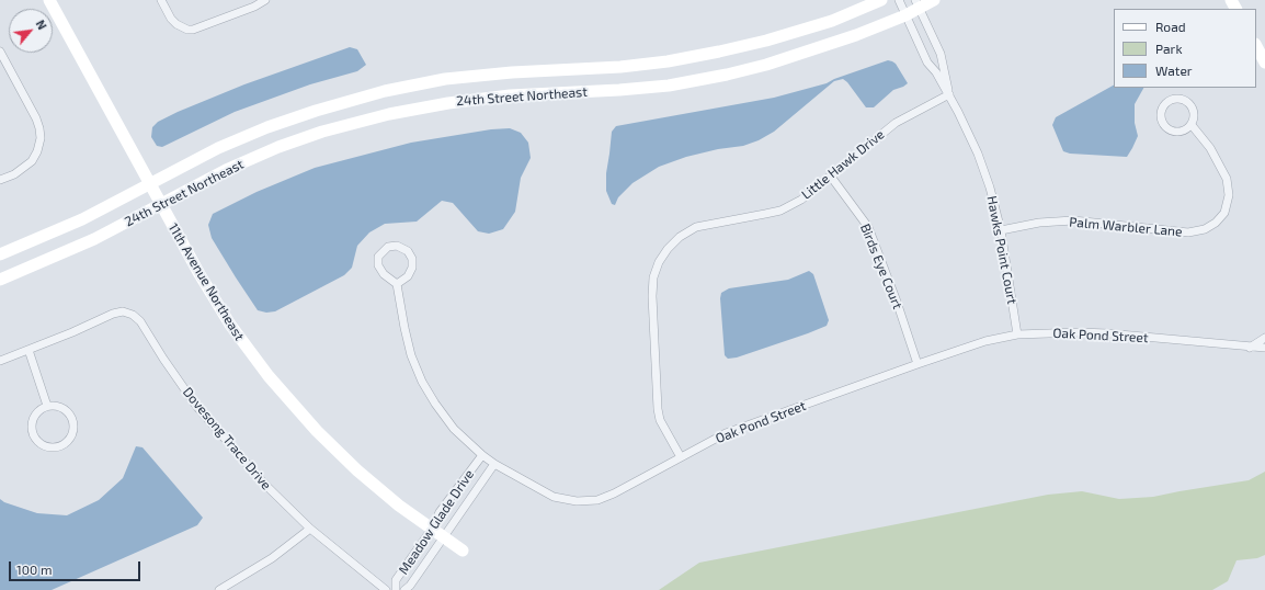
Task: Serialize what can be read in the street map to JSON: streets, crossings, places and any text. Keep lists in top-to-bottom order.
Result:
{
  "streets": {
    "street": [
      "24th Street Northeast",
      "Little Hawk Drive",
      "Palm Warbler Lane",
      "Hawks Point Court",
      "Birds Eye Court",
      "11th Avenue Northeast",
      "Oak Pond Street",
      "Dovesong Trace Drive",
      "Meadow Glade Drive"
    ]
  },
  "crossings": [
    ["24th Street Northeast", "Hawks Point Court"],
    ["24th Street Northeast", "11th Avenue Northeast"],
    ["Little Hawk Drive", "Hawks Point Court"],
    ["Little Hawk Drive", "Birds Eye Court"],
    ["Little Hawk Drive", "Oak Pond Street"],
    ["Palm Warbler Lane", "Hawks Point Court"],
    ["Hawks Point Court", "Oak Pond Street"],
    ["Birds Eye Court", "Oak Pond Street"],
    ["11th Avenue Northeast", "Meadow Glade Drive"],
    ["Oak Pond Street", "Meadow Glade Drive"]
  ],
  "legend": ["Road", "Park", "Water"],
  "scale_bar": "100 m",
  "north": "top right"
}
